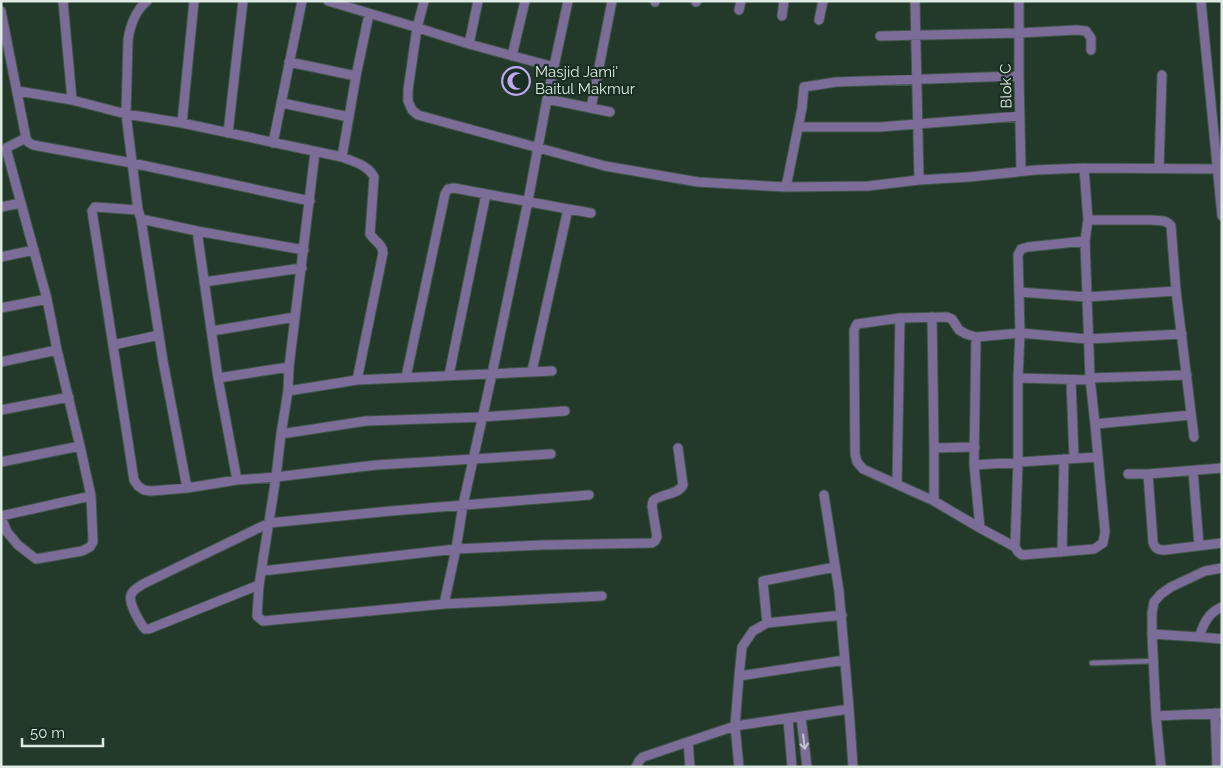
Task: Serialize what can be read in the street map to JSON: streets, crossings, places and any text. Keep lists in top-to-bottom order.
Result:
{
  "streets": {
    "street": ["Blok C"]
  },
  "places": {
    "mosque": ["Masjid Jami' Baitul Makmur"]
  },
  "scale_bar": "50 m"
}
